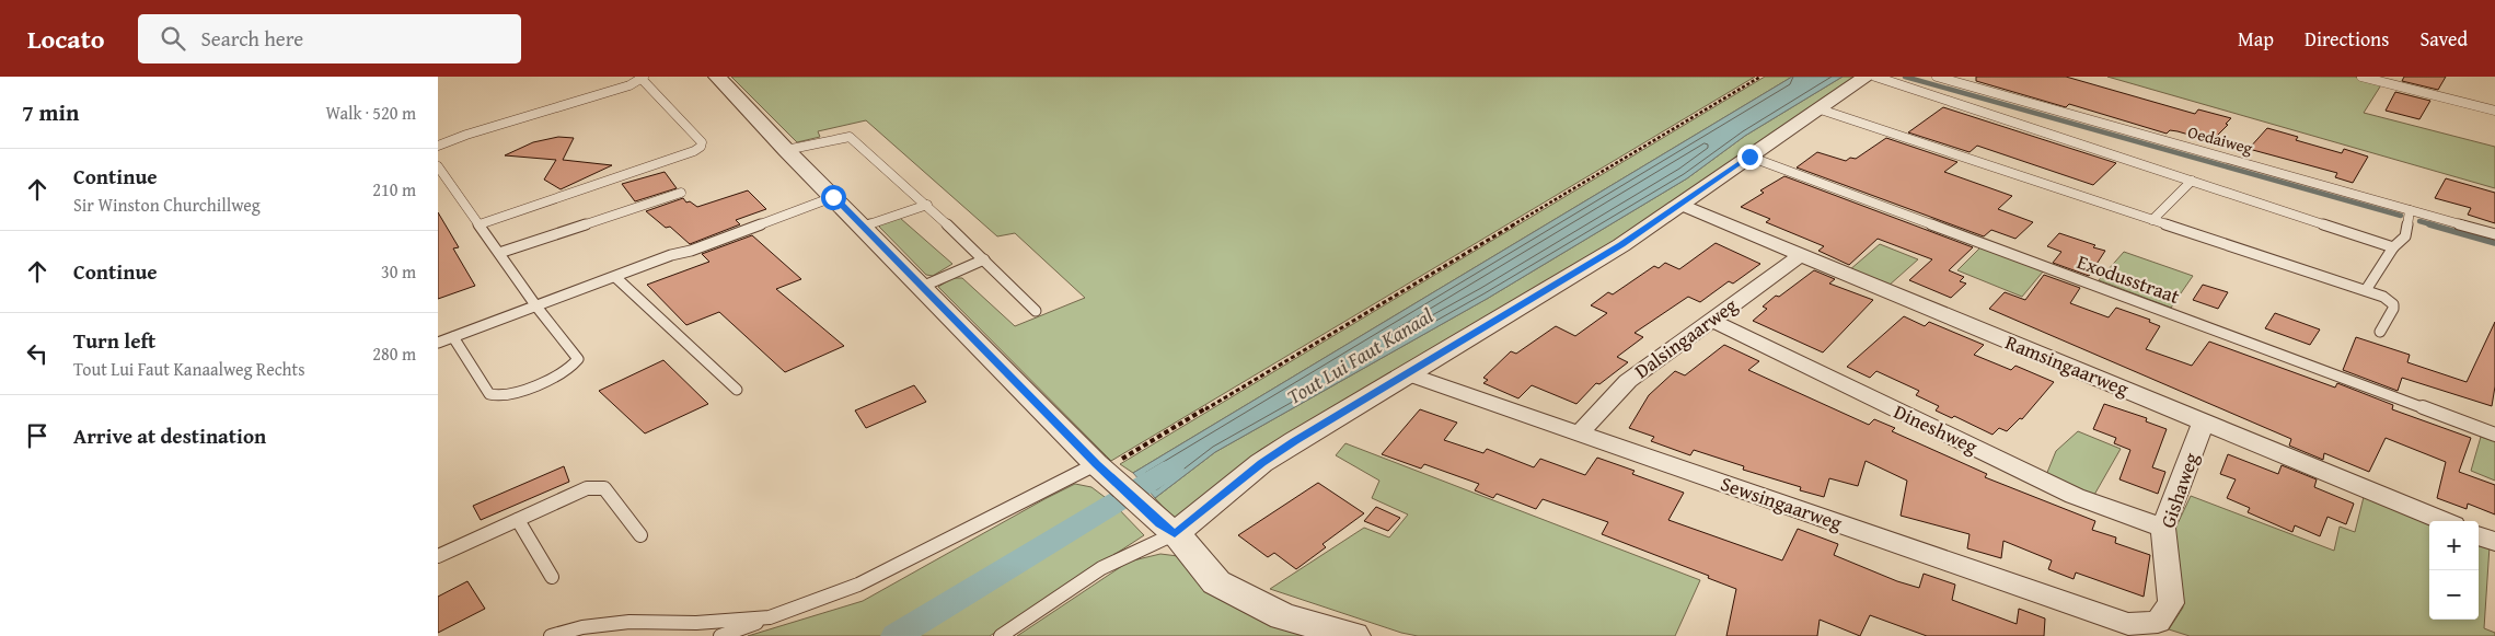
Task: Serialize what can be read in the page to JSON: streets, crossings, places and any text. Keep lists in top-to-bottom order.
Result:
{
  "streets": {
    "street": [
      "Dalsingaarweg",
      "Ramsingaarweg",
      "Dineshweg",
      "Gishaweg",
      "Sewsingaarweg"
    ],
    "lane": ["Oedaiweg", "Exodusstraat"]
  },
  "crossings": [
    ["Dalsingaarweg", "Ramsingaarweg"],
    ["Dalsingaarweg", "Dineshweg"],
    ["Dalsingaarweg", "Sewsingaarweg"],
    ["Ramsingaarweg", "Gishaweg"],
    ["Dineshweg", "Gishaweg"],
    ["Gishaweg", "Sewsingaarweg"]
  ],
  "water": ["Tout Lui Faut Kanaal"],
  "page": {
    "header": "Locato",
    "search": "Search here",
    "nav": ["Map", "Directions", "Saved"],
    "heading": ["7 min", "Walk · 520 m"],
    "list": [
      ["Continue", "Sir Winston Churchillweg", "210 m"],
      ["Continue", "30 m"],
      ["Turn left", "Tout Lui Faut Kanaalweg Rechts", "280 m"],
      "Arrive at destination"
    ],
    "map_buttons": ["+", "−"]
  }
}
